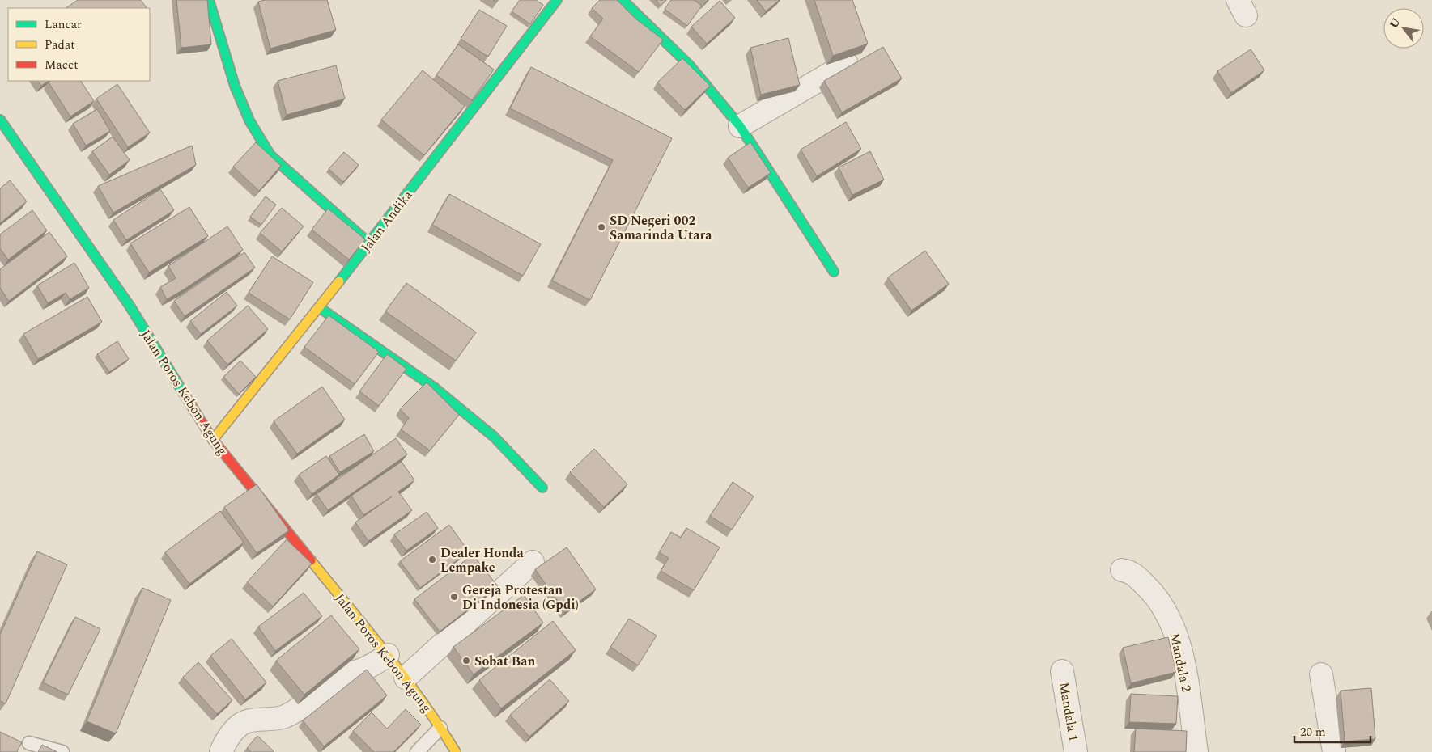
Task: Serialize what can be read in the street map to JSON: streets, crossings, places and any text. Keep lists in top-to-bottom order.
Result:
{
  "streets": {
    "street": [
      "Jalan Andika",
      "Jalan Poros Kebon Agung",
      "Mandala 2",
      "Mandala 1"
    ]
  },
  "crossings": [
    ["Jalan Andika", "Jalan Poros Kebon Agung"]
  ],
  "places": [
    "SD Negeri 002 Samarinda Utara",
    "Dealer Honda Lempake",
    "Gereja Protestan Di Indonesia (Gpdi)",
    "Sobat Ban"
  ],
  "legend": ["Lancar", "Padat", "Macet"],
  "scale_bar": "20 m",
  "north": "top left"
}
